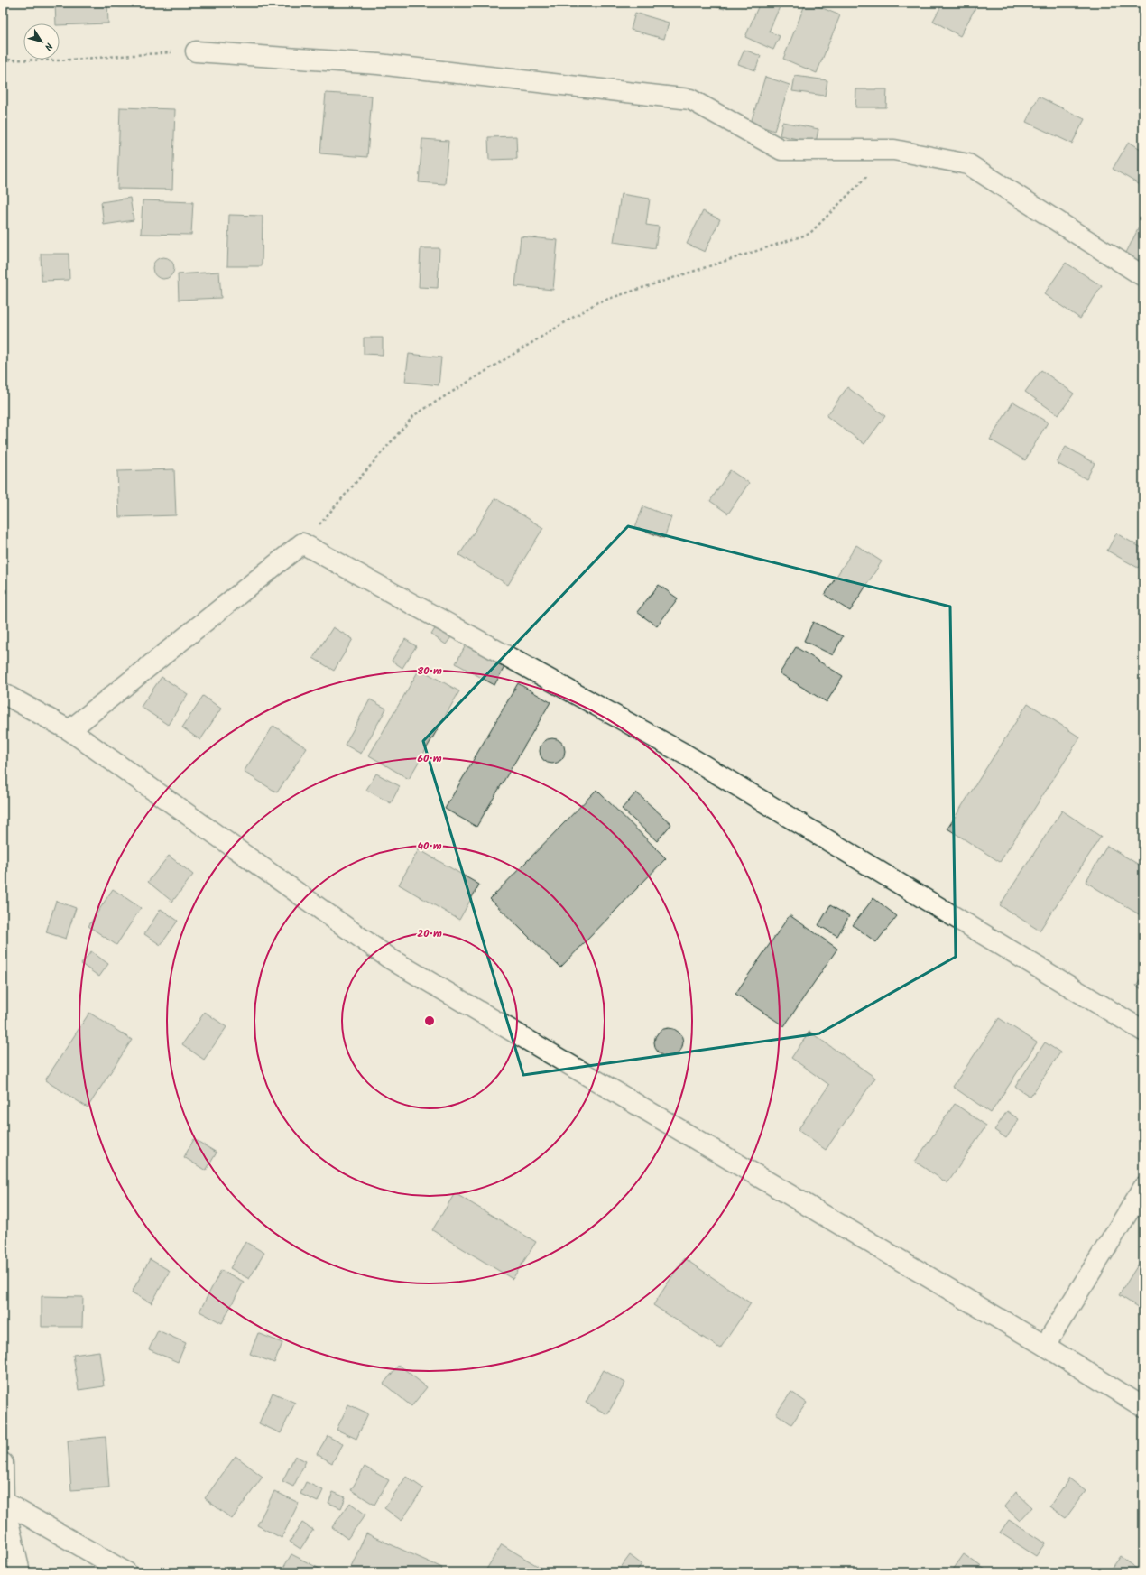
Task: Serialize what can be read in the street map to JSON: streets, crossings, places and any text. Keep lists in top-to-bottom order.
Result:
{
  "north": "bottom right",
  "rings": [
    "80 m",
    "60 m",
    "40 m",
    "20 m"
  ]
}
